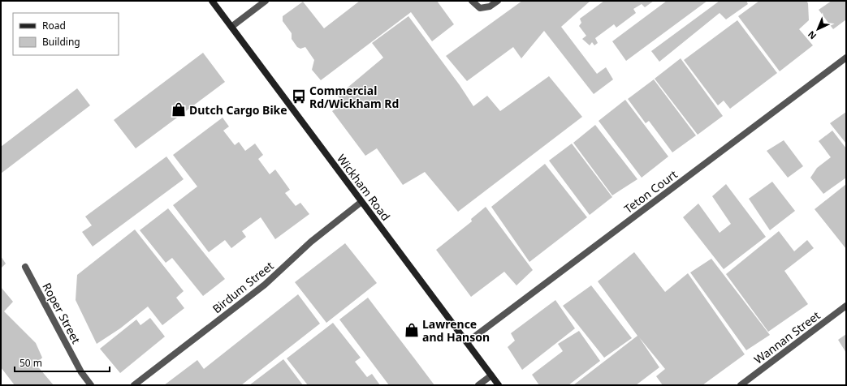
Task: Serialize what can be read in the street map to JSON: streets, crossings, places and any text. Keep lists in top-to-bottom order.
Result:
{
  "streets": {
    "main road": ["Wickham Road"],
    "street": [
      "Teton Court",
      "Birdum Street",
      "Roper Street",
      "Wannan Street"
    ]
  },
  "crossings": [
    ["Wickham Road", "Teton Court"],
    ["Wickham Road", "Birdum Street"]
  ],
  "places": {
    "bus stop": ["Commercial Rd/Wickham Rd"],
    "shop": ["Dutch Cargo Bike", "Lawrence and Hanson"]
  },
  "legend": ["Road", "Building"],
  "scale_bar": "50 m",
  "north": "bottom left"
}
